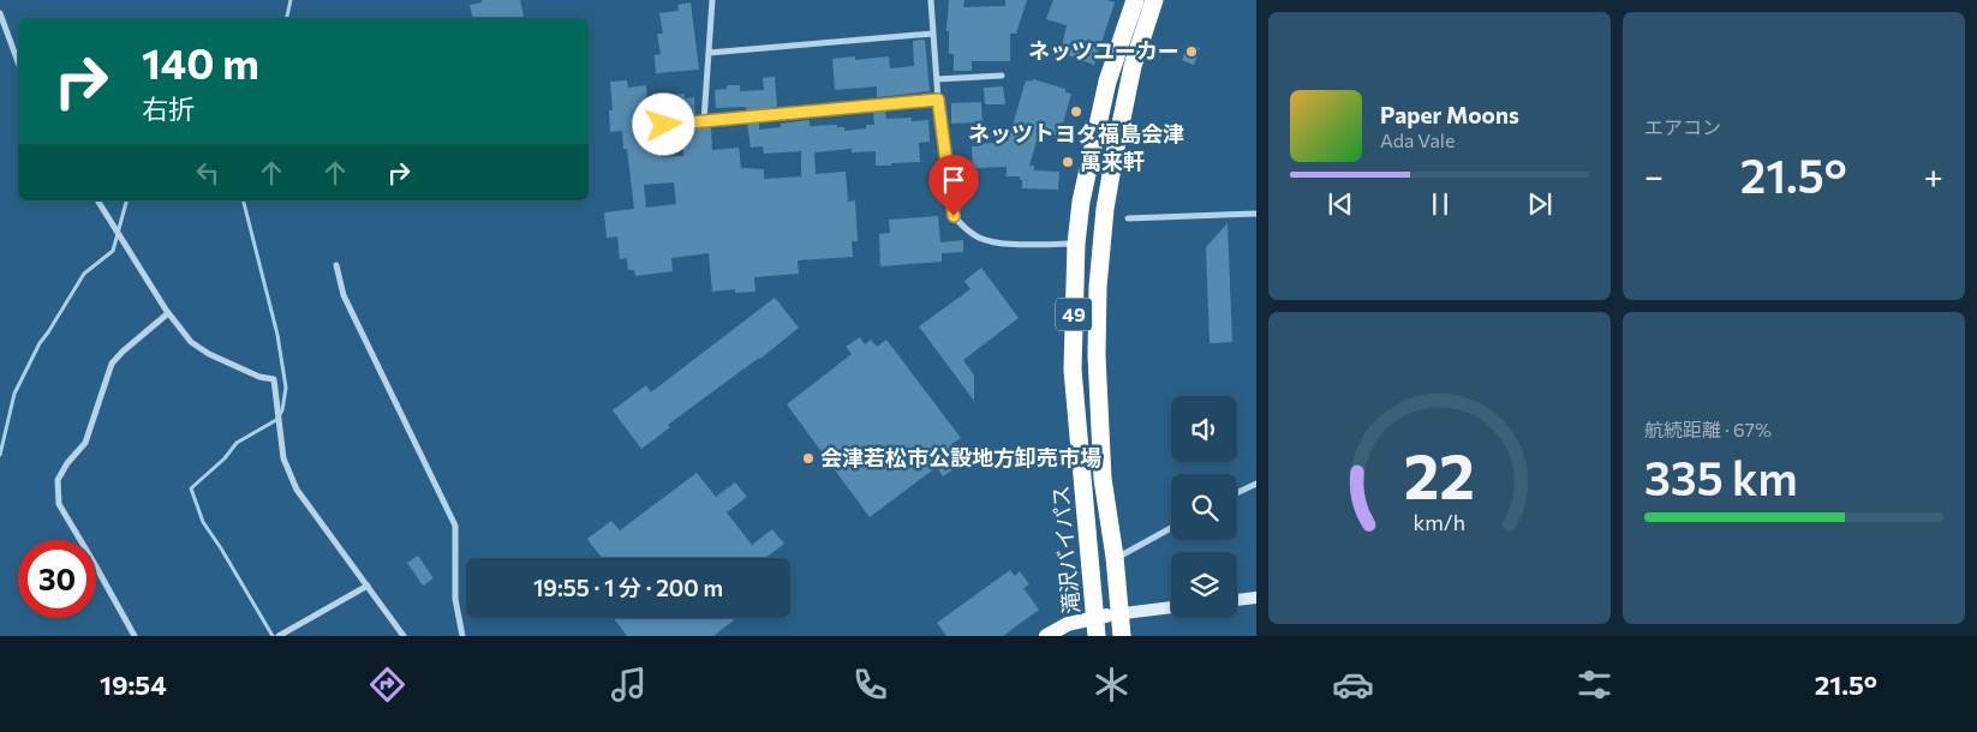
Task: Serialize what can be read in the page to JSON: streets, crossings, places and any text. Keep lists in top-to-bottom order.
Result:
{
  "streets": {
    "highway": ["49", "滝沢バイパス"]
  },
  "places": [
    "ネッツユーカー",
    "ネッツトヨタ福島会津",
    "萬来軒",
    "会津若松市公設地方卸売市場"
  ],
  "page": {
    "tile": [
      "エアコン",
      ["航続距離 · 67%", "335 km"]
    ],
    "turn": ["140 m", "右折"],
    "song": ["Paper Moons", "Ada Vale"],
    "heat": ["−", "21.5°", "+"],
    "limit": "30",
    "trip": "19:55 · 1 分 · 200 m",
    "tabs": ["19:54", "21.5°"],
    "gauge": ["22", "km/h"]
  }
}
